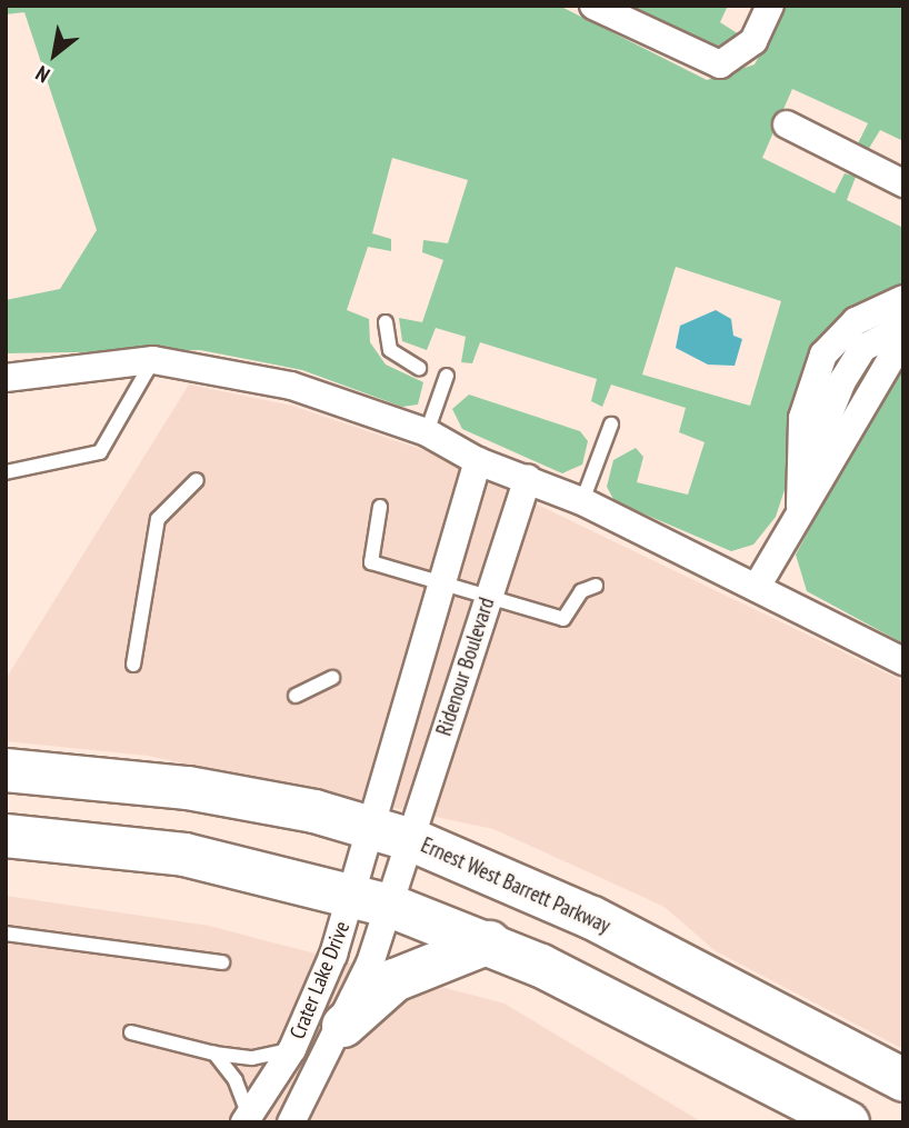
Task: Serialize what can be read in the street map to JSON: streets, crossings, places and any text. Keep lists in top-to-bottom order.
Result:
{
  "streets": {
    "highway": ["Ernest West Barrett Parkway"],
    "street": ["Ridenour Boulevard", "Crater Lake Drive"]
  },
  "crossings": [
    ["Ridenour Boulevard", "Ernest West Barrett Parkway"],
    ["Ridenour Boulevard", "Crater Lake Drive"],
    ["Ernest West Barrett Parkway", "Crater Lake Drive"]
  ],
  "north": "bottom left"
}
